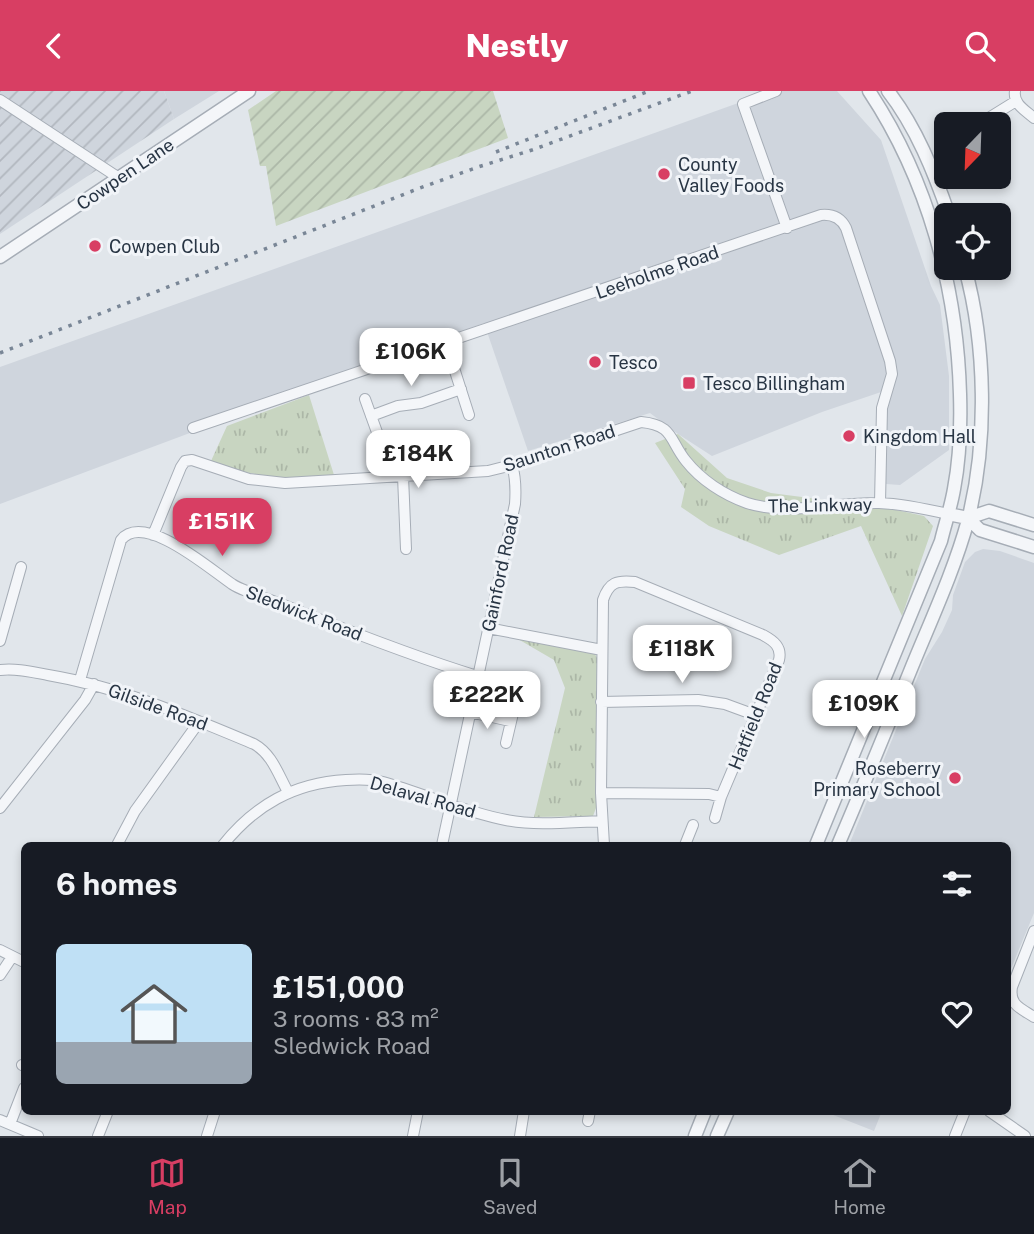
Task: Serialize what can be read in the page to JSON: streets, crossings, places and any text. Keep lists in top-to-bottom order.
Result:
{
  "streets": {
    "street": [
      "Cowpen Lane",
      "Leeholme Road",
      "Saunton Road",
      "The Linkway",
      "Gainford Road",
      "Sledwick Road",
      "Gilside Road",
      "Hatfield Road",
      "Delaval Road"
    ]
  },
  "crossings": [
    ["Leeholme Road", "The Linkway"],
    ["Saunton Road", "The Linkway"],
    ["Saunton Road", "Gainford Road"],
    ["Saunton Road", "Sledwick Road"],
    ["Gainford Road", "Sledwick Road"],
    ["Gainford Road", "Delaval Road"],
    ["Gilside Road", "Delaval Road"],
    ["Hatfield Road", "Delaval Road"]
  ],
  "places": {
    "other": [
      "County Valley Foods",
      "Cowpen Club",
      "Tesco",
      "Kingdom Hall",
      "Roseberry Primary School"
    ],
    "transit": ["Tesco Billingham"]
  },
  "north": "bottom left",
  "page": {
    "header": "Nestly",
    "price": [
      "£106K",
      "£184K",
      "£151K",
      "£118K",
      "£222K",
      "£109K"
    ],
    "heading": "6 homes",
    "list": [
      {
        "name": "£151,000",
        "note": "3 rooms · 83 m² · Sledwick Road"
      }
    ],
    "tabs": ["Map", "Saved", "Home"]
  }
}
